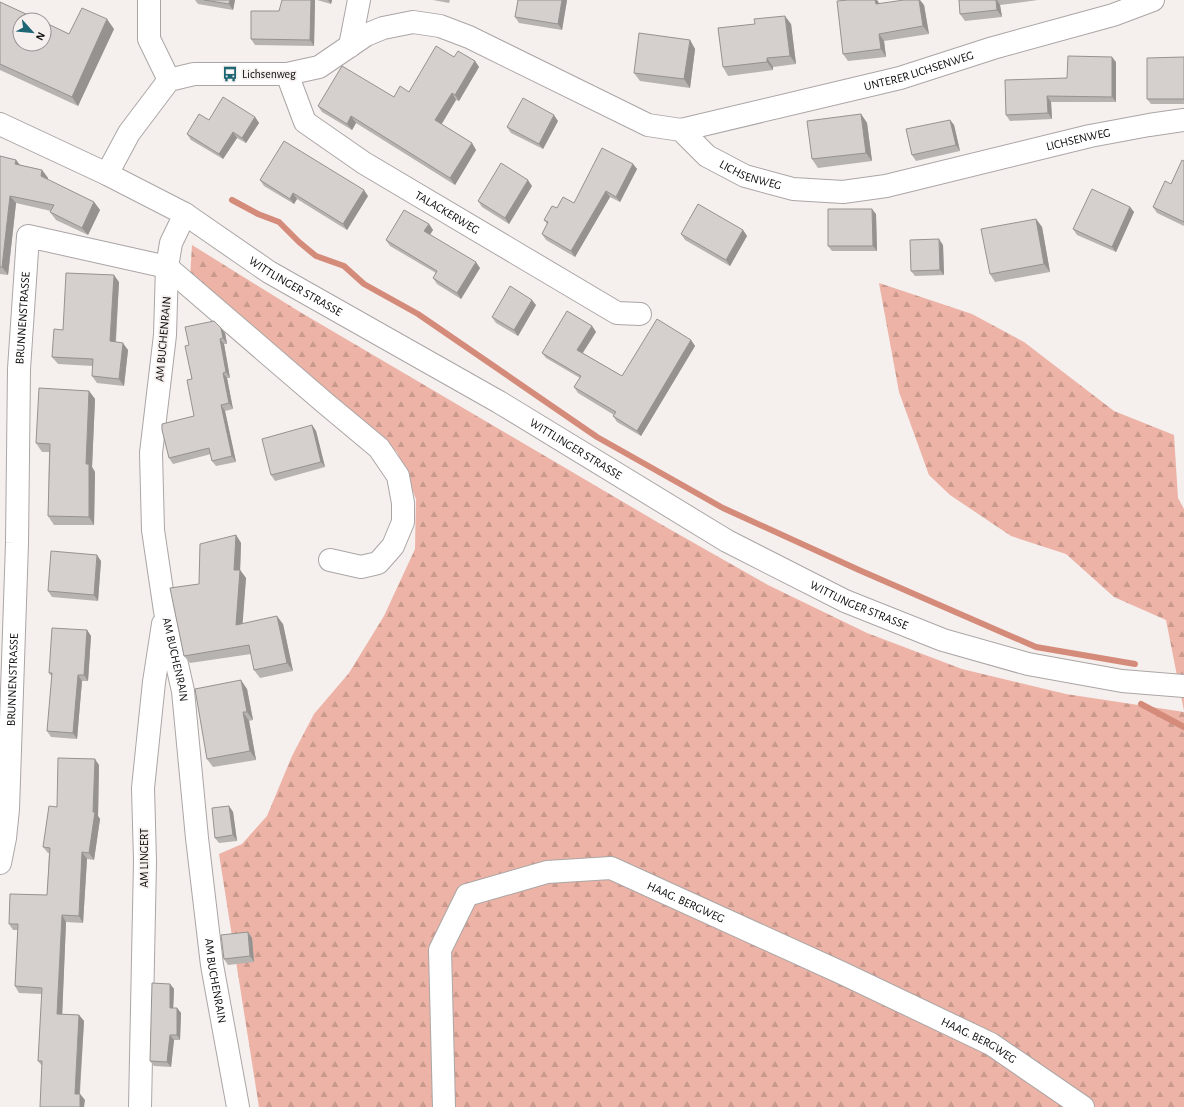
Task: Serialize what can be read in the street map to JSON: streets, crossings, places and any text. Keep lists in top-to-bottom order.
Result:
{
  "streets": {
    "street": [
      "UNTERER LICHSENWEG",
      "LICHSENWEG",
      "TALACKERWEG",
      "WITTLINGER STRASSE",
      "BRUNNENSTRASSE",
      "AM BUCHENRAIN",
      "AM LINGERT",
      "HAAG. BERGWEG"
    ]
  },
  "crossings": [
    ["UNTERER LICHSENWEG", "LICHSENWEG"],
    ["WITTLINGER STRASSE", "AM BUCHENRAIN"],
    ["BRUNNENSTRASSE", "AM BUCHENRAIN"],
    ["AM BUCHENRAIN", "AM LINGERT"]
  ],
  "places": {
    "bus stop": ["Lichsenweg"]
  },
  "north": "bottom right"
}
